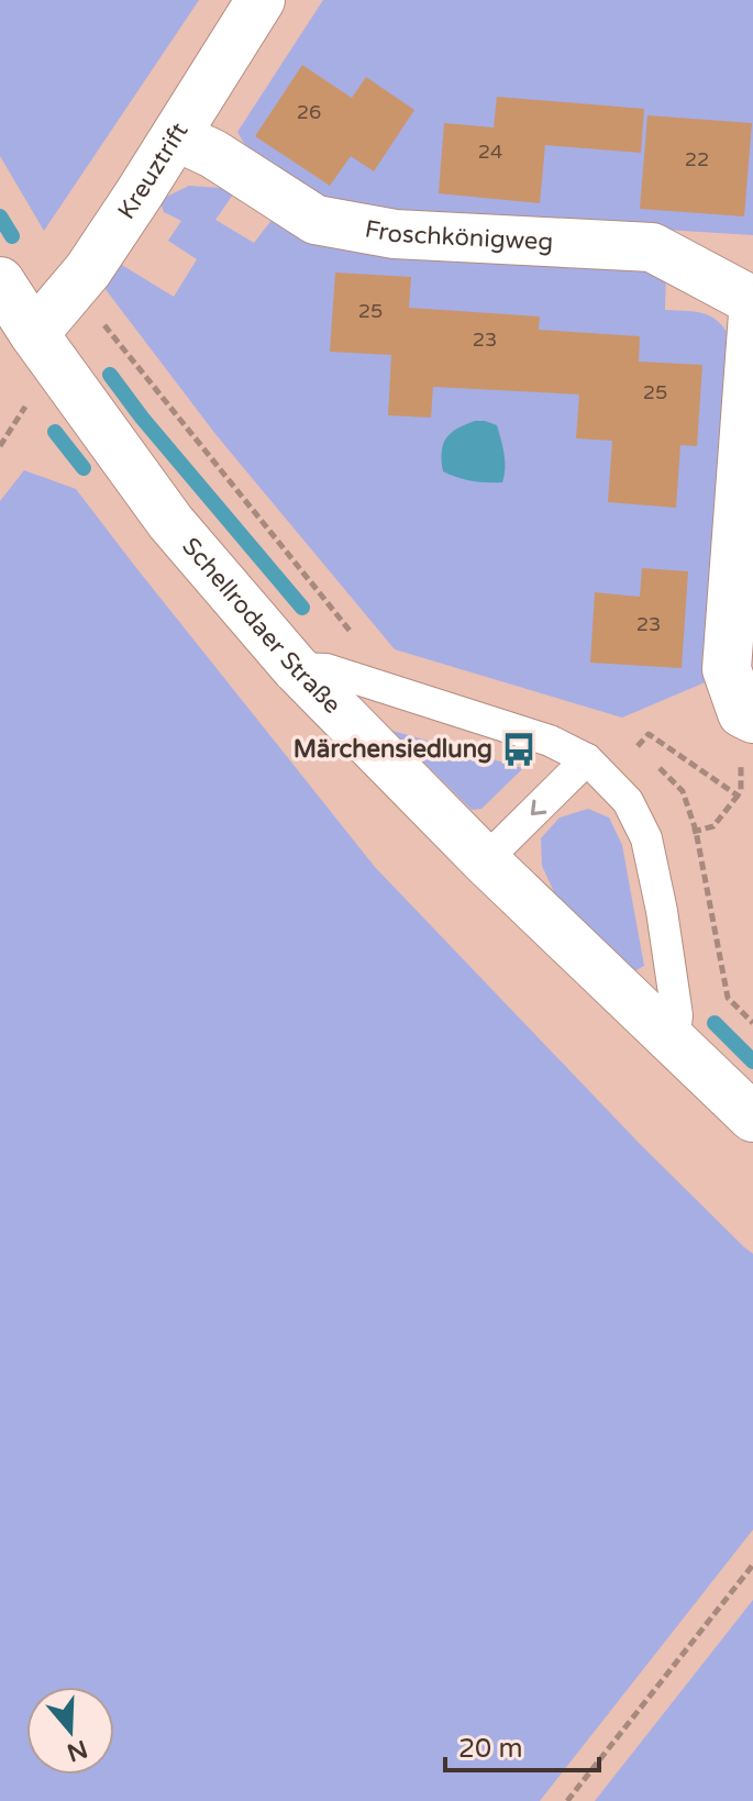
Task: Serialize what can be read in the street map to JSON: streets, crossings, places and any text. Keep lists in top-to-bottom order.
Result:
{
  "streets": {
    "street": ["Kreuztrift", "Froschkönigweg", "Schellrodaer Straße"]
  },
  "crossings": [
    ["Kreuztrift", "Froschkönigweg"],
    ["Kreuztrift", "Schellrodaer Straße"]
  ],
  "places": {
    "bus stop": ["Märchensiedlung"]
  },
  "house_numbers": [
    "26",
    "24",
    "22",
    "25",
    "23",
    "25",
    "23"
  ],
  "scale_bar": "20 m",
  "north": "bottom"
}
